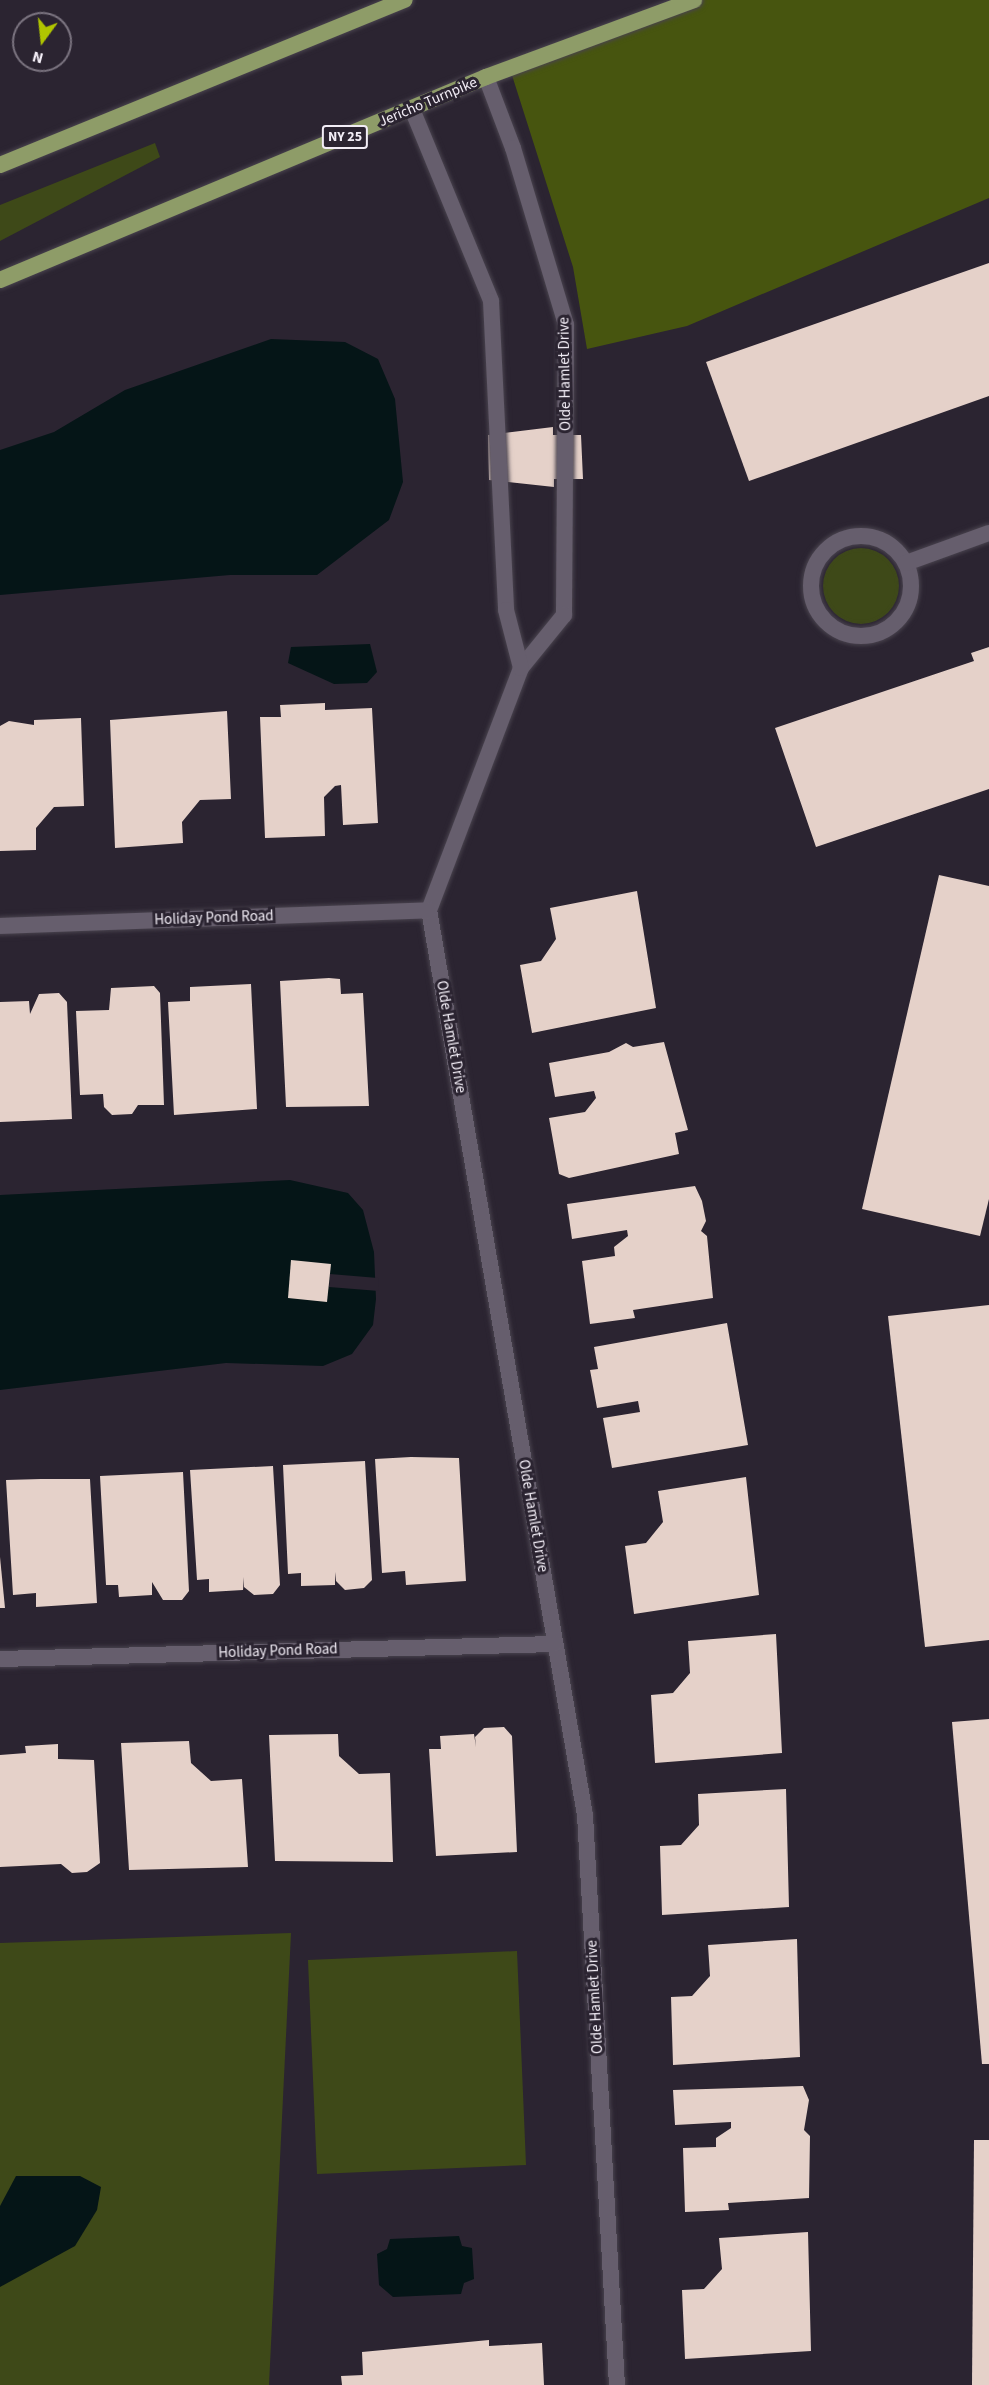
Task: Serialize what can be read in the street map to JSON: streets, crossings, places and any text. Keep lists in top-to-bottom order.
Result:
{
  "streets": {
    "main road": ["Jericho Turnpike", "NY 25"],
    "street": ["Olde Hamlet Drive", "Holiday Pond Road"]
  },
  "crossings": [
    ["Jericho Turnpike", "Olde Hamlet Drive"],
    ["Olde Hamlet Drive", "Holiday Pond Road"]
  ],
  "north": "bottom"
}
